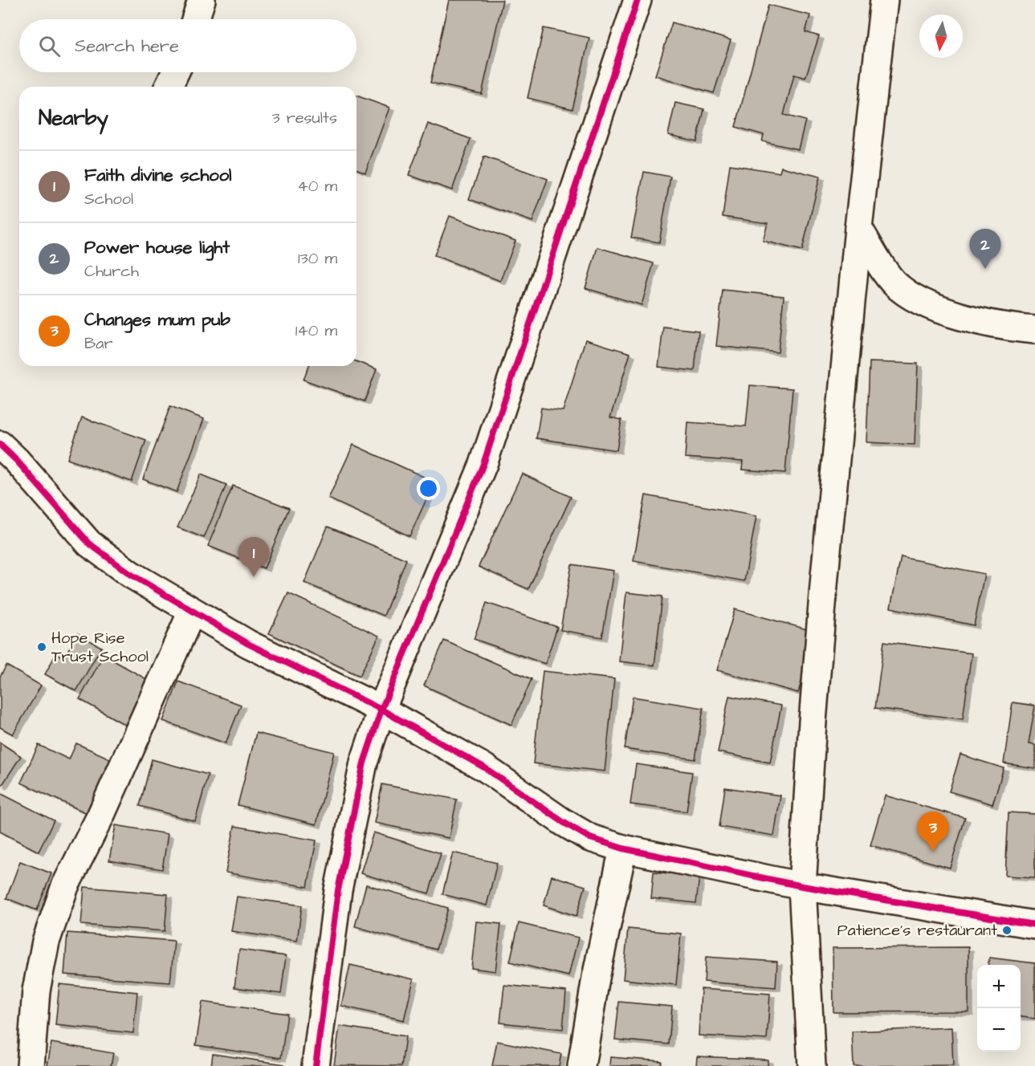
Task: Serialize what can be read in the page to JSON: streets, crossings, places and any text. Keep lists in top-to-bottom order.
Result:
{
  "places": ["Hope Rise Trust School", "Patience's restaurant"],
  "north": "bottom",
  "page": {
    "search": "Search here",
    "heading": ["Nearby", "3 results"],
    "list": [
      {
        "mark": "1",
        "name": "Faith divine school",
        "note": "School",
        "value": "40 m"
      },
      {
        "mark": "2",
        "name": "Power house light",
        "note": "Church",
        "value": "130 m"
      },
      {
        "mark": "3",
        "name": "Changes mum pub",
        "note": "Bar",
        "value": "140 m"
      }
    ],
    "pins": ["2", "1", "3"],
    "map_buttons": ["+", "−"]
  }
}
